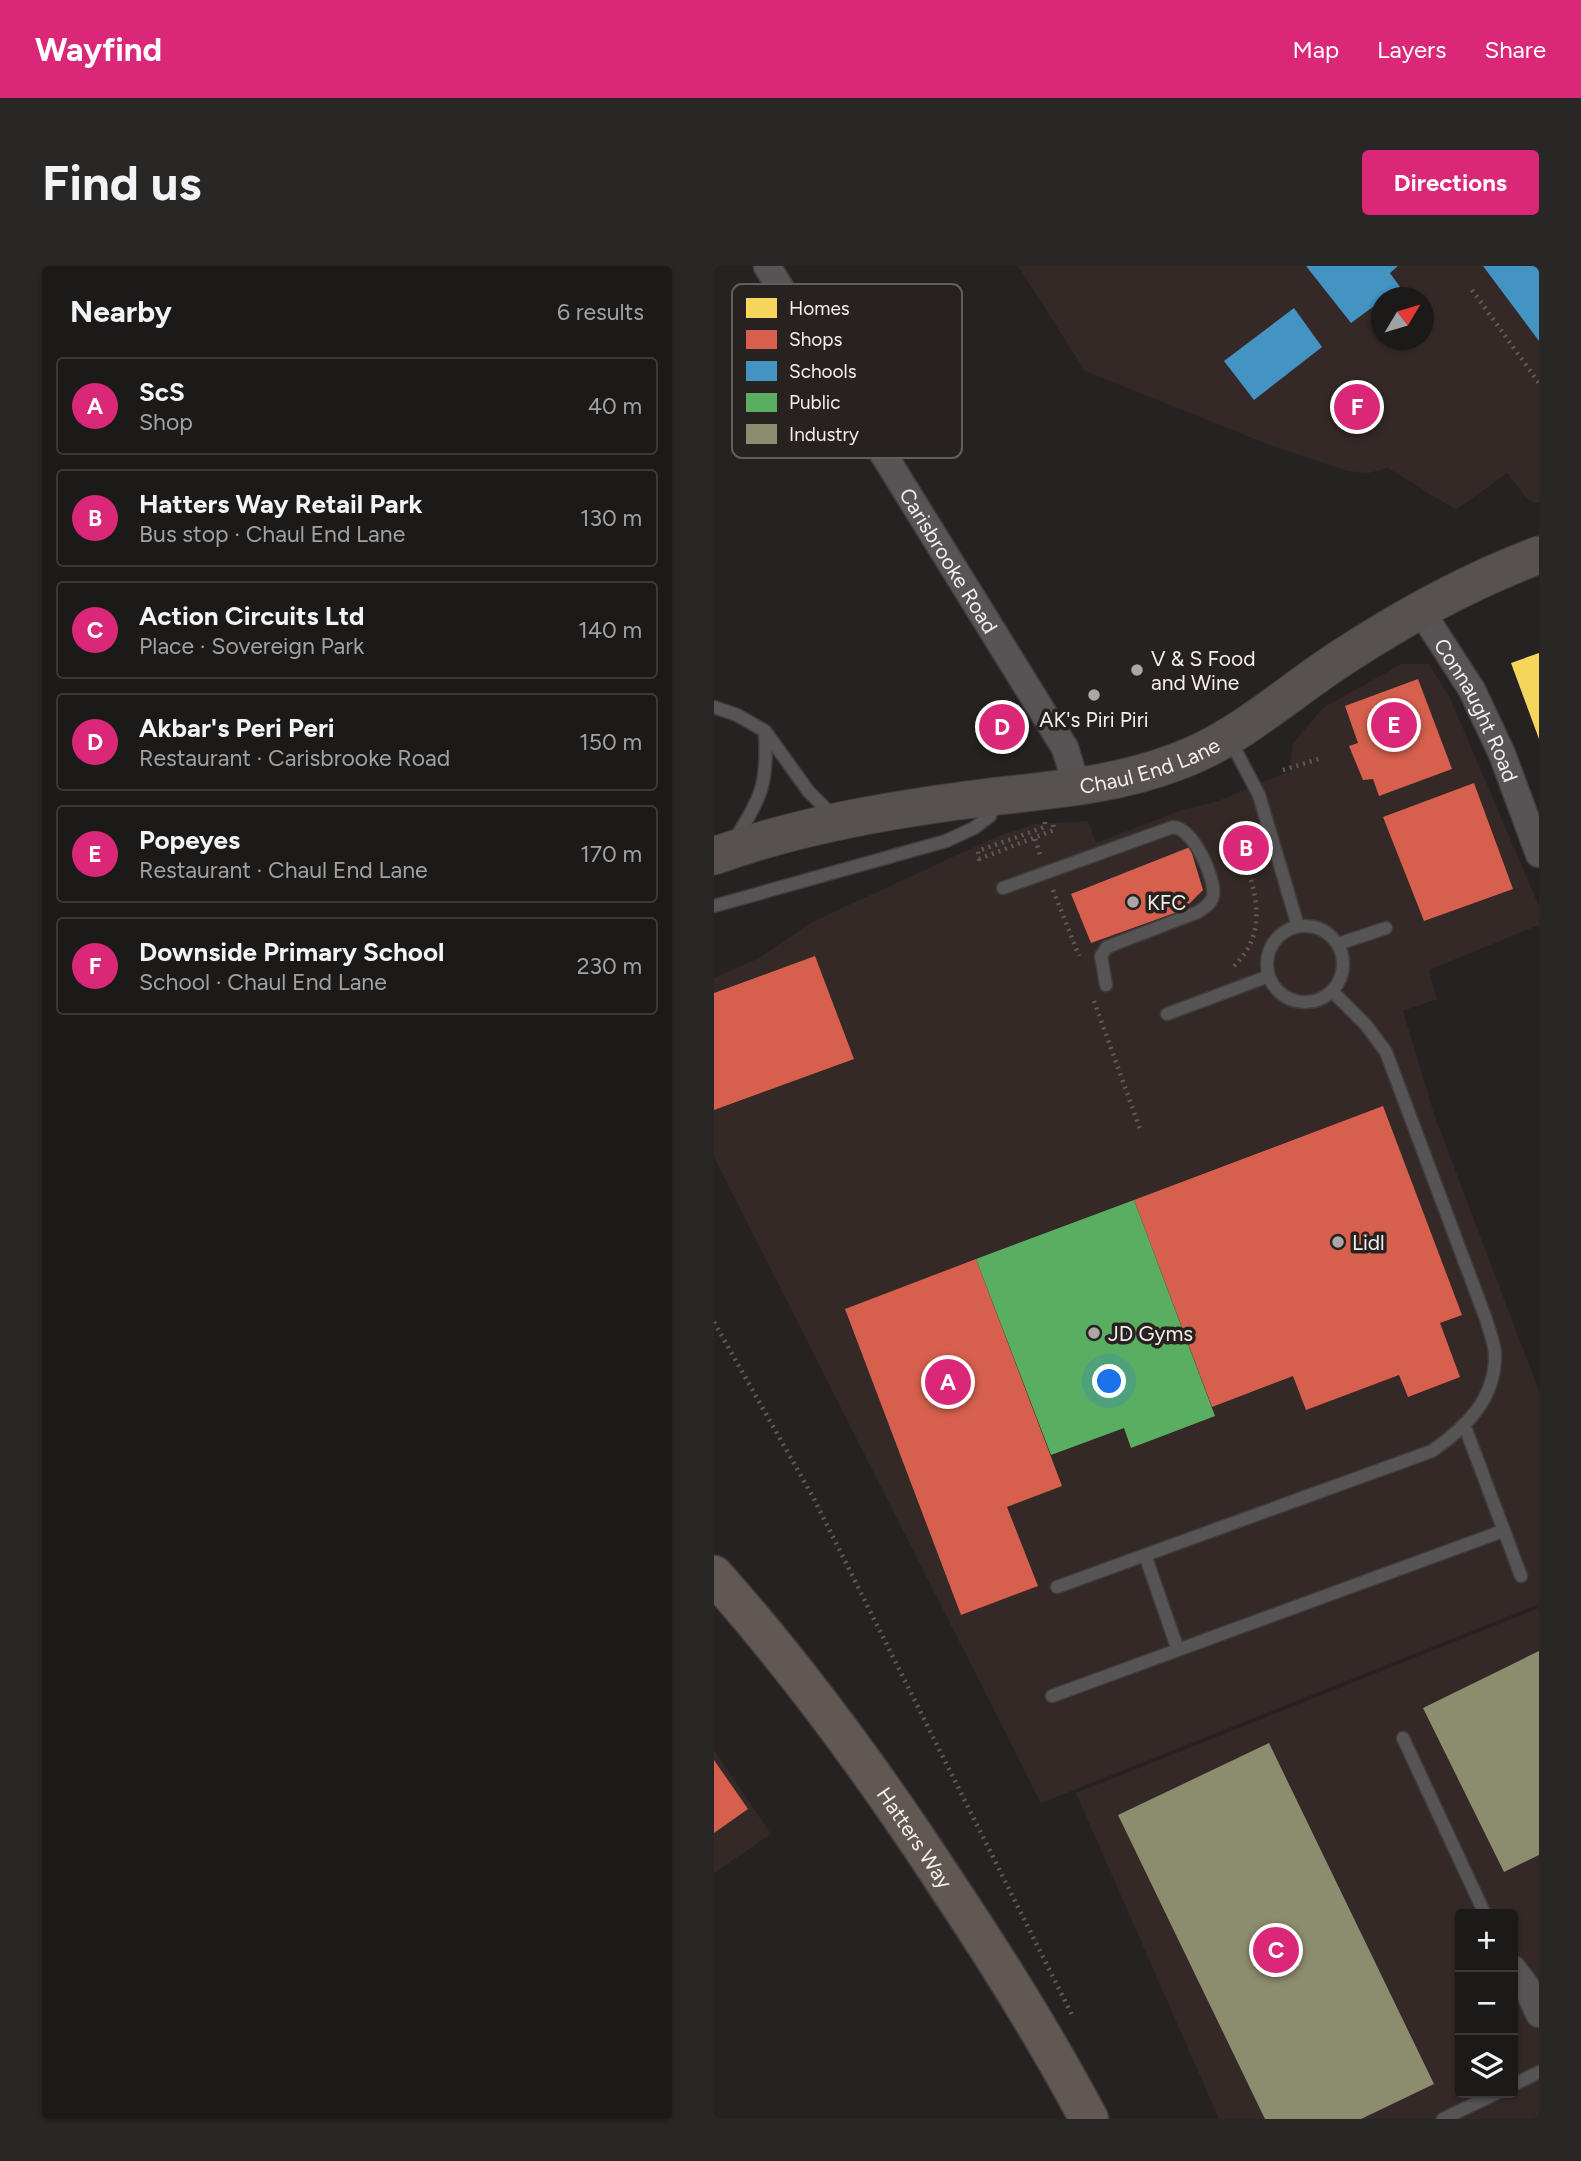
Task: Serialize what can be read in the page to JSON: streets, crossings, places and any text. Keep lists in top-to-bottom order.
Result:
{
  "streets": {
    "main road": ["Hatters Way"],
    "street": ["Carisbrooke Road", "Connaught Road", "Chaul End Lane"]
  },
  "crossings": [
    ["Carisbrooke Road", "Chaul End Lane"],
    ["Connaught Road", "Chaul End Lane"]
  ],
  "places": [
    "V & S Food and Wine",
    "AK's Piri Piri",
    "KFC",
    "Lidl",
    "JD Gyms"
  ],
  "legend": [
    "Homes",
    "Shops",
    "Schools",
    "Public",
    "Industry"
  ],
  "north": "top right",
  "page": {
    "header": "Wayfind",
    "nav": ["Map", "Layers", "Share"],
    "buttons": "Directions",
    "title": "Find us",
    "heading": ["Nearby", "6 results"],
    "list": [
      {
        "mark": "A",
        "name": "ScS",
        "note": "Shop",
        "value": "40 m"
      },
      {
        "mark": "B",
        "name": "Hatters Way Retail Park",
        "note": "Bus stop · Chaul End Lane",
        "value": "130 m"
      },
      {
        "mark": "C",
        "name": "Action Circuits Ltd",
        "note": "Place · Sovereign Park",
        "value": "140 m"
      },
      {
        "mark": "D",
        "name": "Akbar's Peri Peri",
        "note": "Restaurant · Carisbrooke Road",
        "value": "150 m"
      },
      {
        "mark": "E",
        "name": "Popeyes",
        "note": "Restaurant · Chaul End Lane",
        "value": "170 m"
      },
      {
        "mark": "F",
        "name": "Downside Primary School",
        "note": "School · Chaul End Lane",
        "value": "230 m"
      }
    ],
    "pins": [
      "F",
      "E",
      "D",
      "B",
      "A",
      "C"
    ],
    "map_buttons": ["+", "−"]
  }
}
